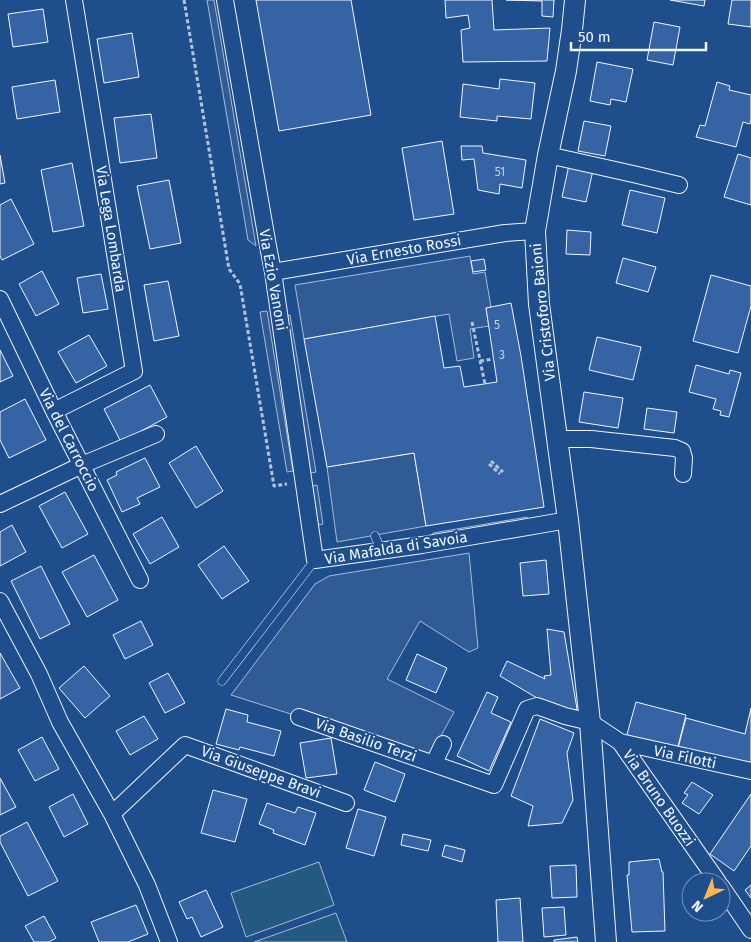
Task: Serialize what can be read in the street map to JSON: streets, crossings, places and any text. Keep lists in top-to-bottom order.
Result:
{
  "streets": {
    "street": [
      "Via Lega Lombarda",
      "Via Ernesto Rossi",
      "Via Ezio Vanoni",
      "Via Cristoforo Baioni",
      "Via del Carroccio",
      "Via Mafalda di Savoia",
      "Via Basilio Terzi",
      "Via Filotti",
      "Via Giuseppe Bravi",
      "Via Bruno Buozzi"
    ]
  },
  "crossings": [
    ["Via Lega Lombarda", "Via del Carroccio"],
    ["Via Ernesto Rossi", "Via Ezio Vanoni"],
    ["Via Ernesto Rossi", "Via Cristoforo Baioni"],
    ["Via Ezio Vanoni", "Via Mafalda di Savoia"],
    ["Via Cristoforo Baioni", "Via Mafalda di Savoia"],
    ["Via Cristoforo Baioni", "Via Basilio Terzi"],
    ["Via Cristoforo Baioni", "Via Bruno Buozzi"],
    ["Via Basilio Terzi", "Via Bruno Buozzi"],
    ["Via Filotti", "Via Bruno Buozzi"]
  ],
  "house_numbers": ["51", "5", "3"],
  "scale_bar": "50 m",
  "north": "bottom left"
}
